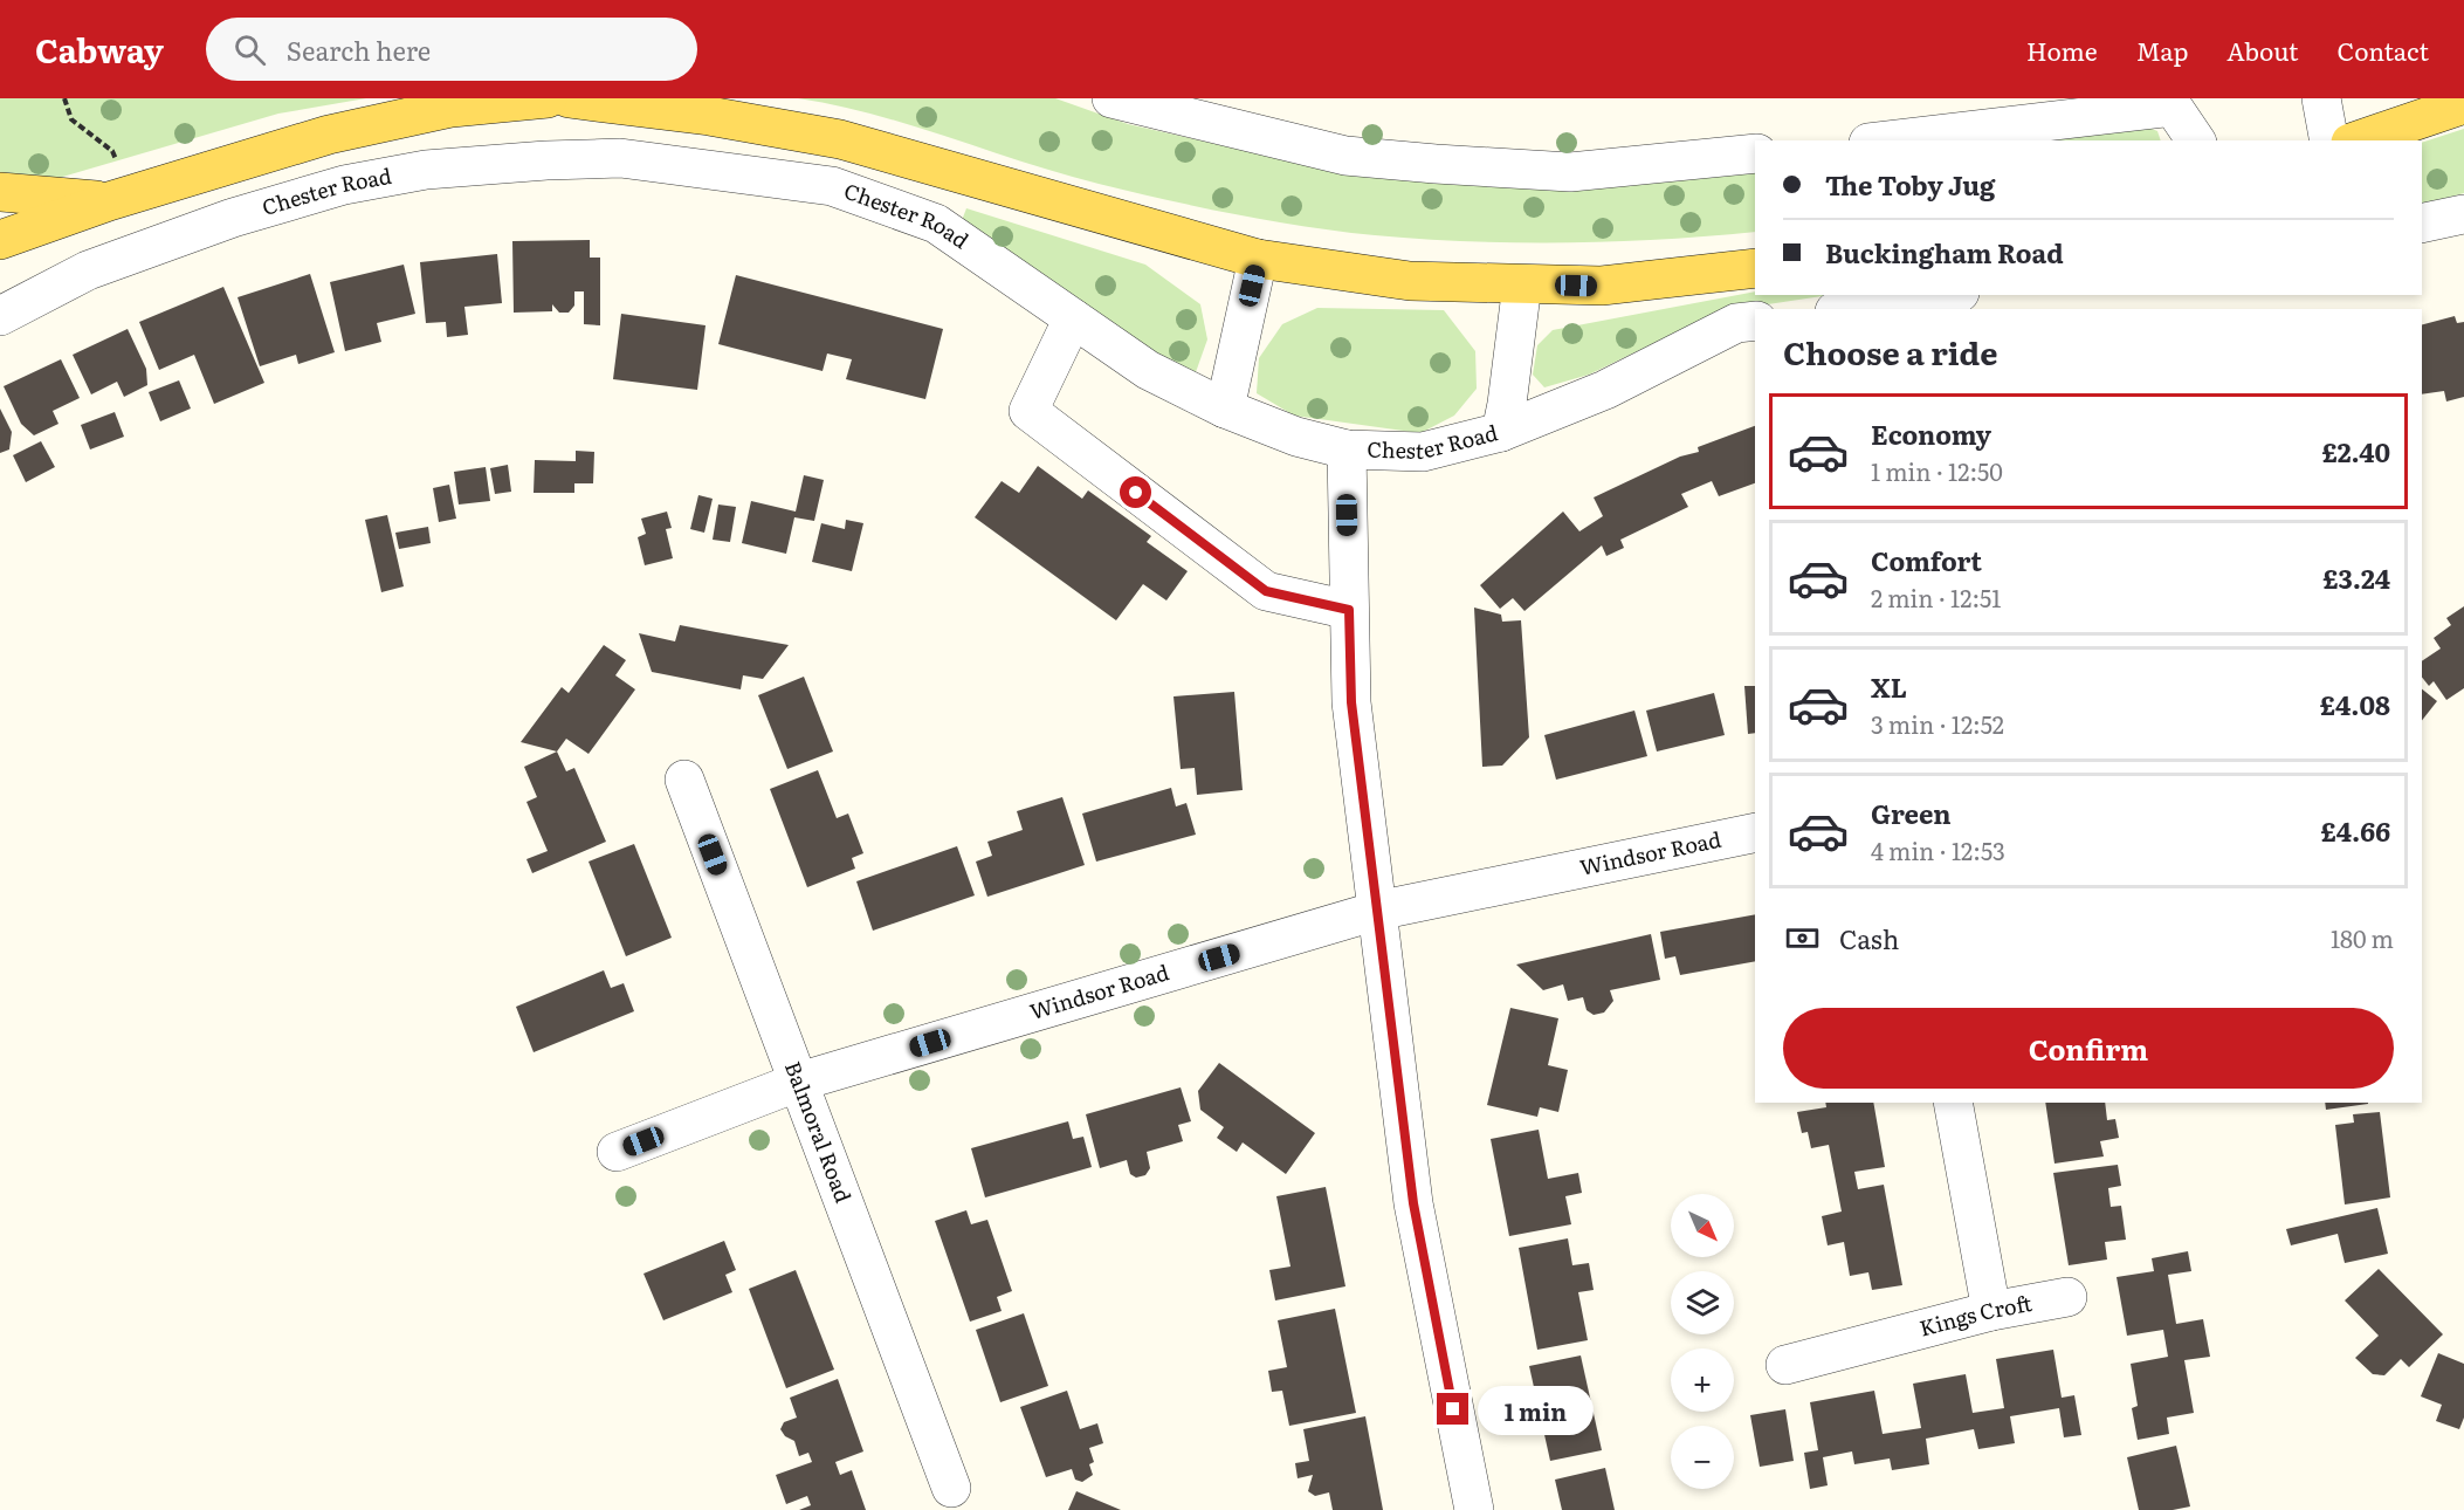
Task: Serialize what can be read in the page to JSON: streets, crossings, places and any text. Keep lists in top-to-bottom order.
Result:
{
  "streets": {
    "street": [
      "Chester Road",
      "Windsor Road",
      "Balmoral Road",
      "Kings Croft"
    ]
  },
  "crossings": [
    ["Windsor Road", "Balmoral Road"]
  ],
  "north": "bottom right",
  "page": {
    "header": "Cabway",
    "search": "Search here",
    "nav": [
      "Home",
      "Map",
      "About",
      "Contact"
    ],
    "banner": ["The Toby Jug", "Buckingham Road"],
    "heading": "Choose a ride",
    "list": [
      {
        "name": "Economy",
        "note": "1 min · 12:50",
        "value": "£2.40"
      },
      {
        "name": "Comfort",
        "note": "2 min · 12:51",
        "value": "£3.24"
      },
      {
        "name": "XL",
        "note": "3 min · 12:52",
        "value": "£4.08"
      },
      {
        "name": "Green",
        "note": "4 min · 12:53",
        "value": "£4.66"
      }
    ],
    "pay": ["Cash", "180 m"],
    "buttons": "Confirm",
    "map_buttons": ["+", "−"],
    "bubble": "1 min"
  }
}
